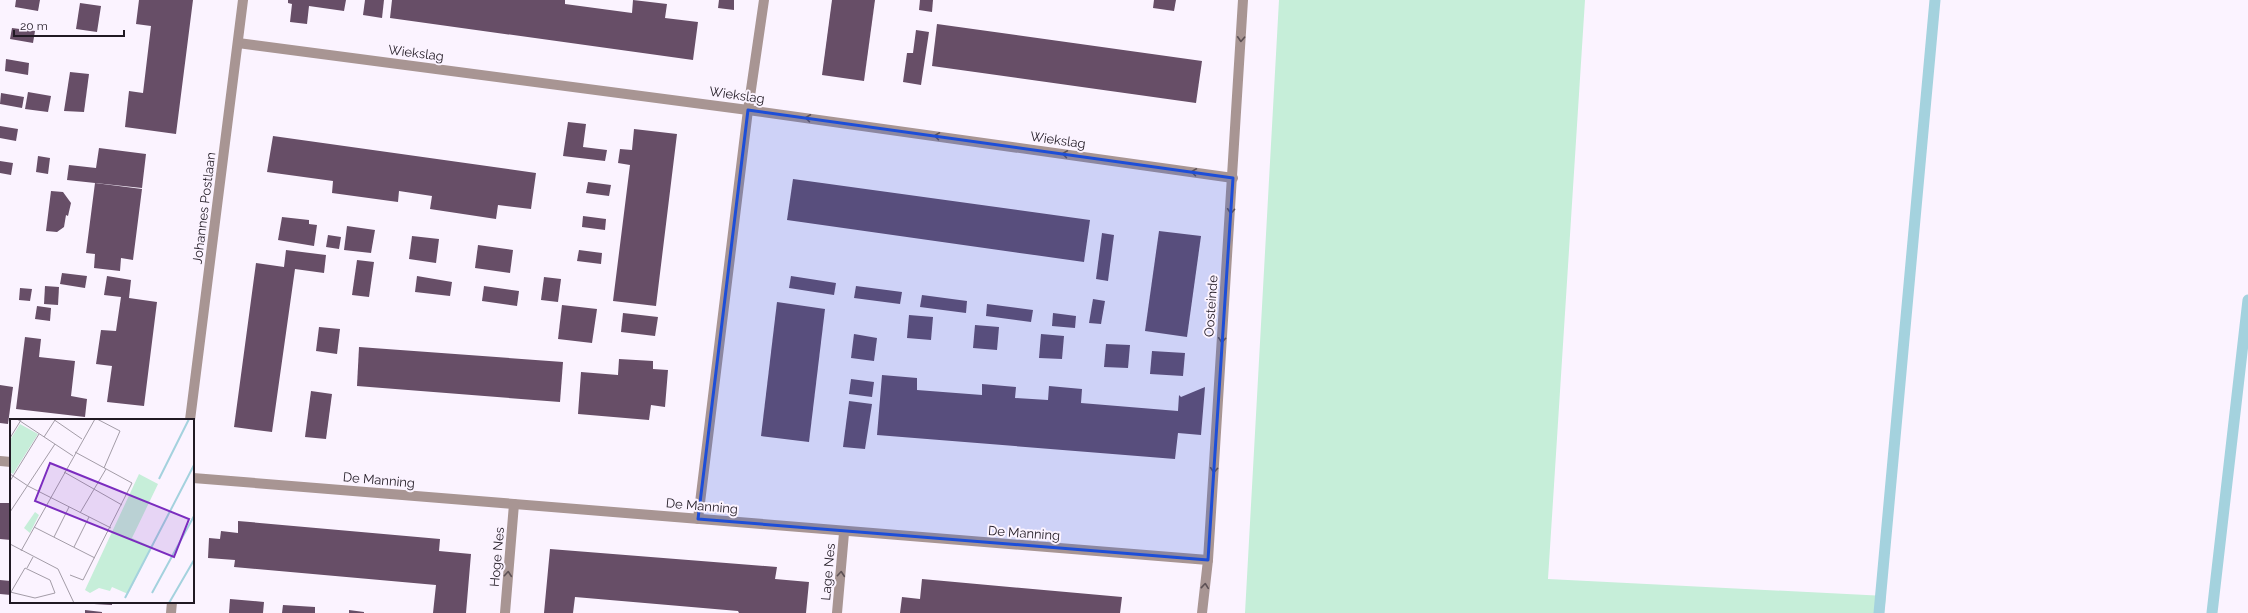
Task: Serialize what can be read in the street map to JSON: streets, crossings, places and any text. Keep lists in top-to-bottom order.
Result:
{
  "streets": {
    "street": [
      "Wiekslag",
      "Johannes Postlaan",
      "Oosteinde",
      "De Manning",
      "Hoge Nes",
      "Lage Nes"
    ]
  },
  "crossings": [
    ["Wiekslag", "Johannes Postlaan"],
    ["Wiekslag", "Oosteinde"],
    ["Oosteinde", "De Manning"],
    ["De Manning", "Hoge Nes"],
    ["De Manning", "Lage Nes"]
  ],
  "one_way": [
    "Wiekslag",
    "Oosteinde",
    "Hoge Nes",
    "Lage Nes"
  ],
  "scale_bar": "20 m"
}
